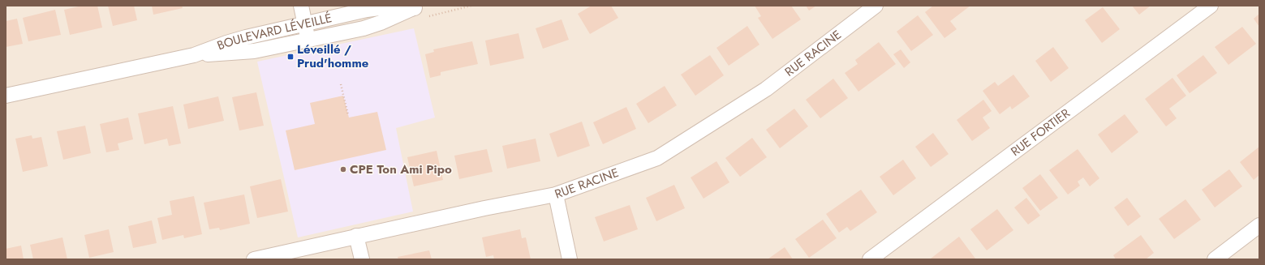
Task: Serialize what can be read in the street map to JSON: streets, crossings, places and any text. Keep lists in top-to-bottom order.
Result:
{
  "streets": {
    "street": ["BOULEVARD LÉVEILLÉ", "RUE RACINE", "RUE FORTIER"]
  },
  "places": {
    "transit": ["Léveillé / Prud'homme"],
    "other": ["CPE Ton Ami Pipo"]
  }
}
